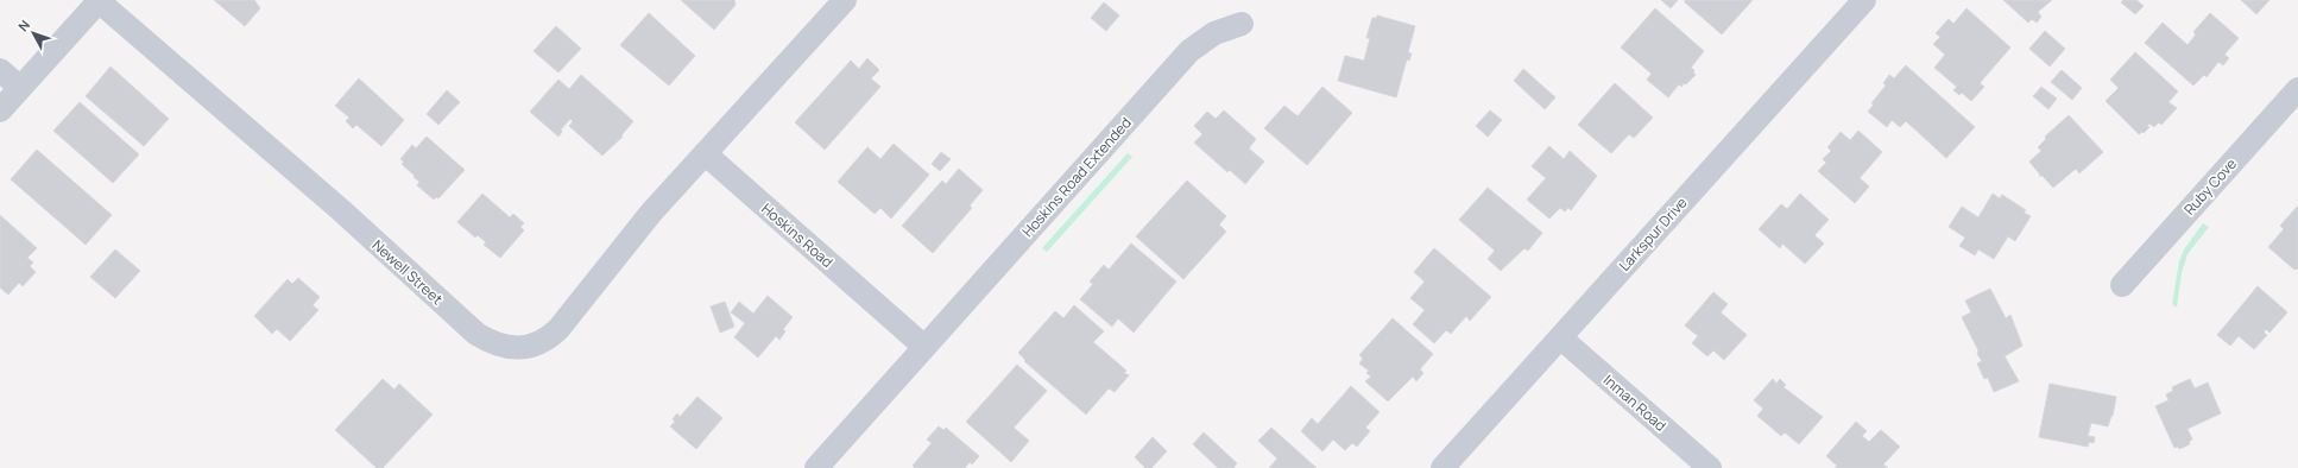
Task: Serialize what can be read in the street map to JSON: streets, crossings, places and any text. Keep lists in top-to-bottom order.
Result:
{
  "streets": {
    "street": [
      "Hoskins Road Extended",
      "Ruby Cove",
      "Larkspur Drive",
      "Hoskins Road",
      "Newell Street",
      "Inman Road"
    ]
  },
  "crossings": [
    ["Hoskins Road Extended", "Hoskins Road"],
    ["Larkspur Drive", "Inman Road"],
    ["Hoskins Road", "Newell Street"]
  ],
  "north": "top left"
}
